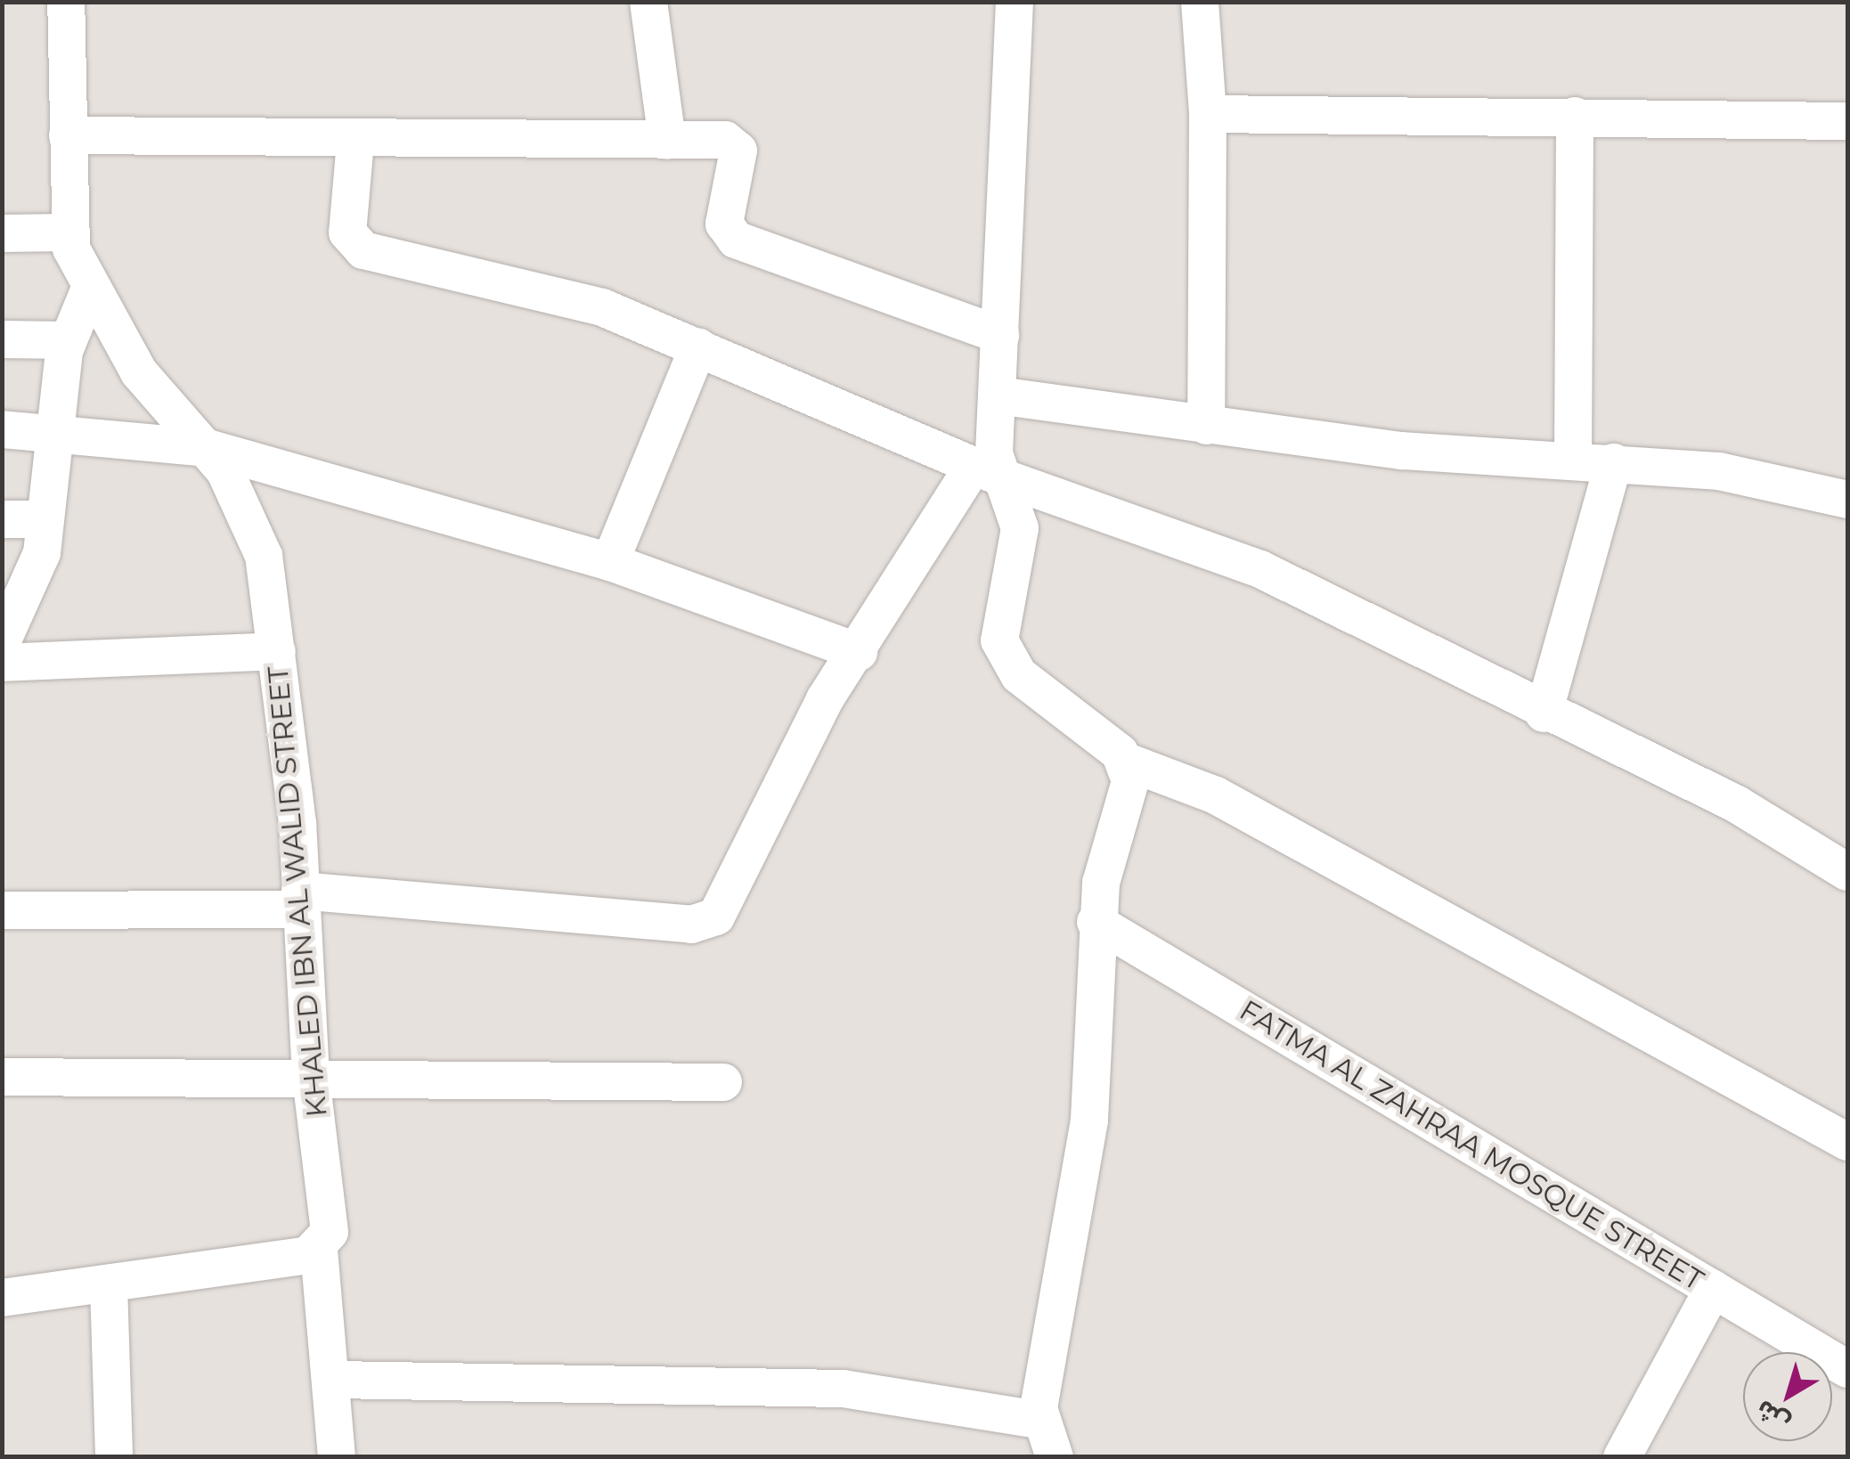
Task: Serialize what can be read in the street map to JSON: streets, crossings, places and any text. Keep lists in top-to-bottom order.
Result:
{
  "streets": {
    "street": ["KHALED IBN AL WALID STREET", "FATMA AL ZAHRAA MOSQUE STREET"]
  },
  "north": "bottom left"
}
